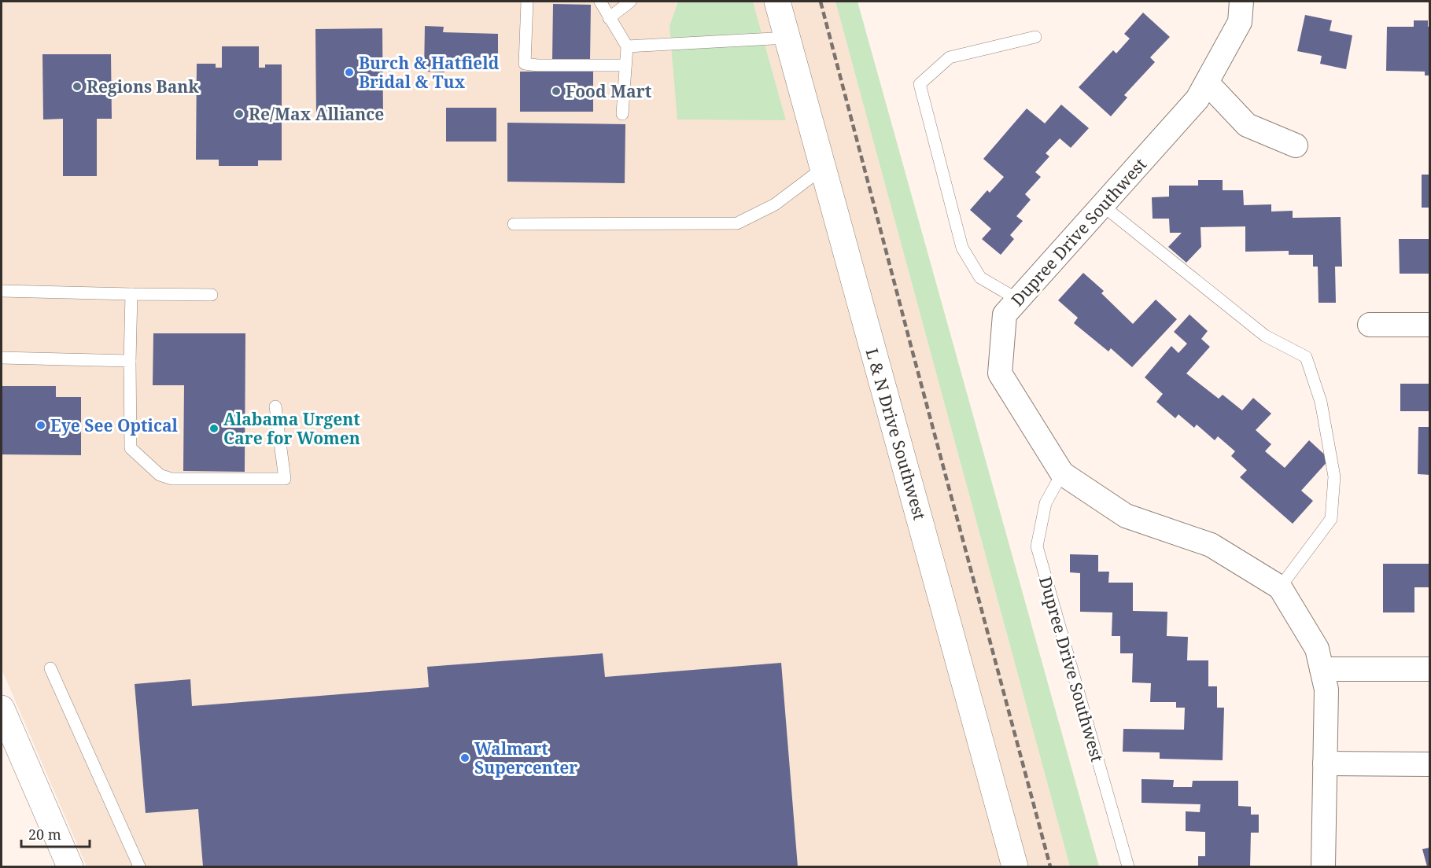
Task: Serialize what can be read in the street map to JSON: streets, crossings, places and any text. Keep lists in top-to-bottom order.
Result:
{
  "streets": {
    "street": ["Dupree Drive Southwest", "L & N Drive Southwest"]
  },
  "places": [
    "Burch & Hatfield Bridal & Tux",
    "Regions Bank",
    "Food Mart",
    "Re/Max Alliance",
    "Eye See Optical",
    "Alabama Urgent Care for Women",
    "Walmart Supercenter"
  ],
  "scale_bar": "20 m"
}
